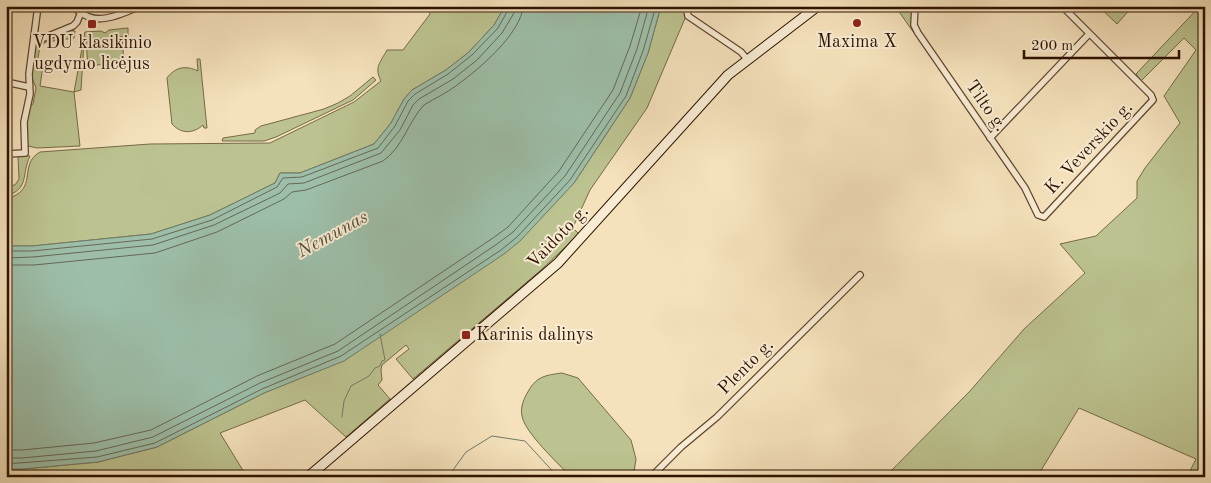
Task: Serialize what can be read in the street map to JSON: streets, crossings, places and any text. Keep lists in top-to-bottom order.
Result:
{
  "streets": {
    "main road": ["Vaidoto g."],
    "street": ["Tilto g.", "K. Veverskio g.", "Plento g."]
  },
  "crossings": [
    ["Tilto g.", "K. Veverskio g."]
  ],
  "water": ["Nemunas"],
  "places": {
    "other": ["Maxima X"],
    "transit": ["VDU klasikinio ugdymo licėjus", "Karinis dalinys"]
  },
  "scale_bar": "200 m"
}
